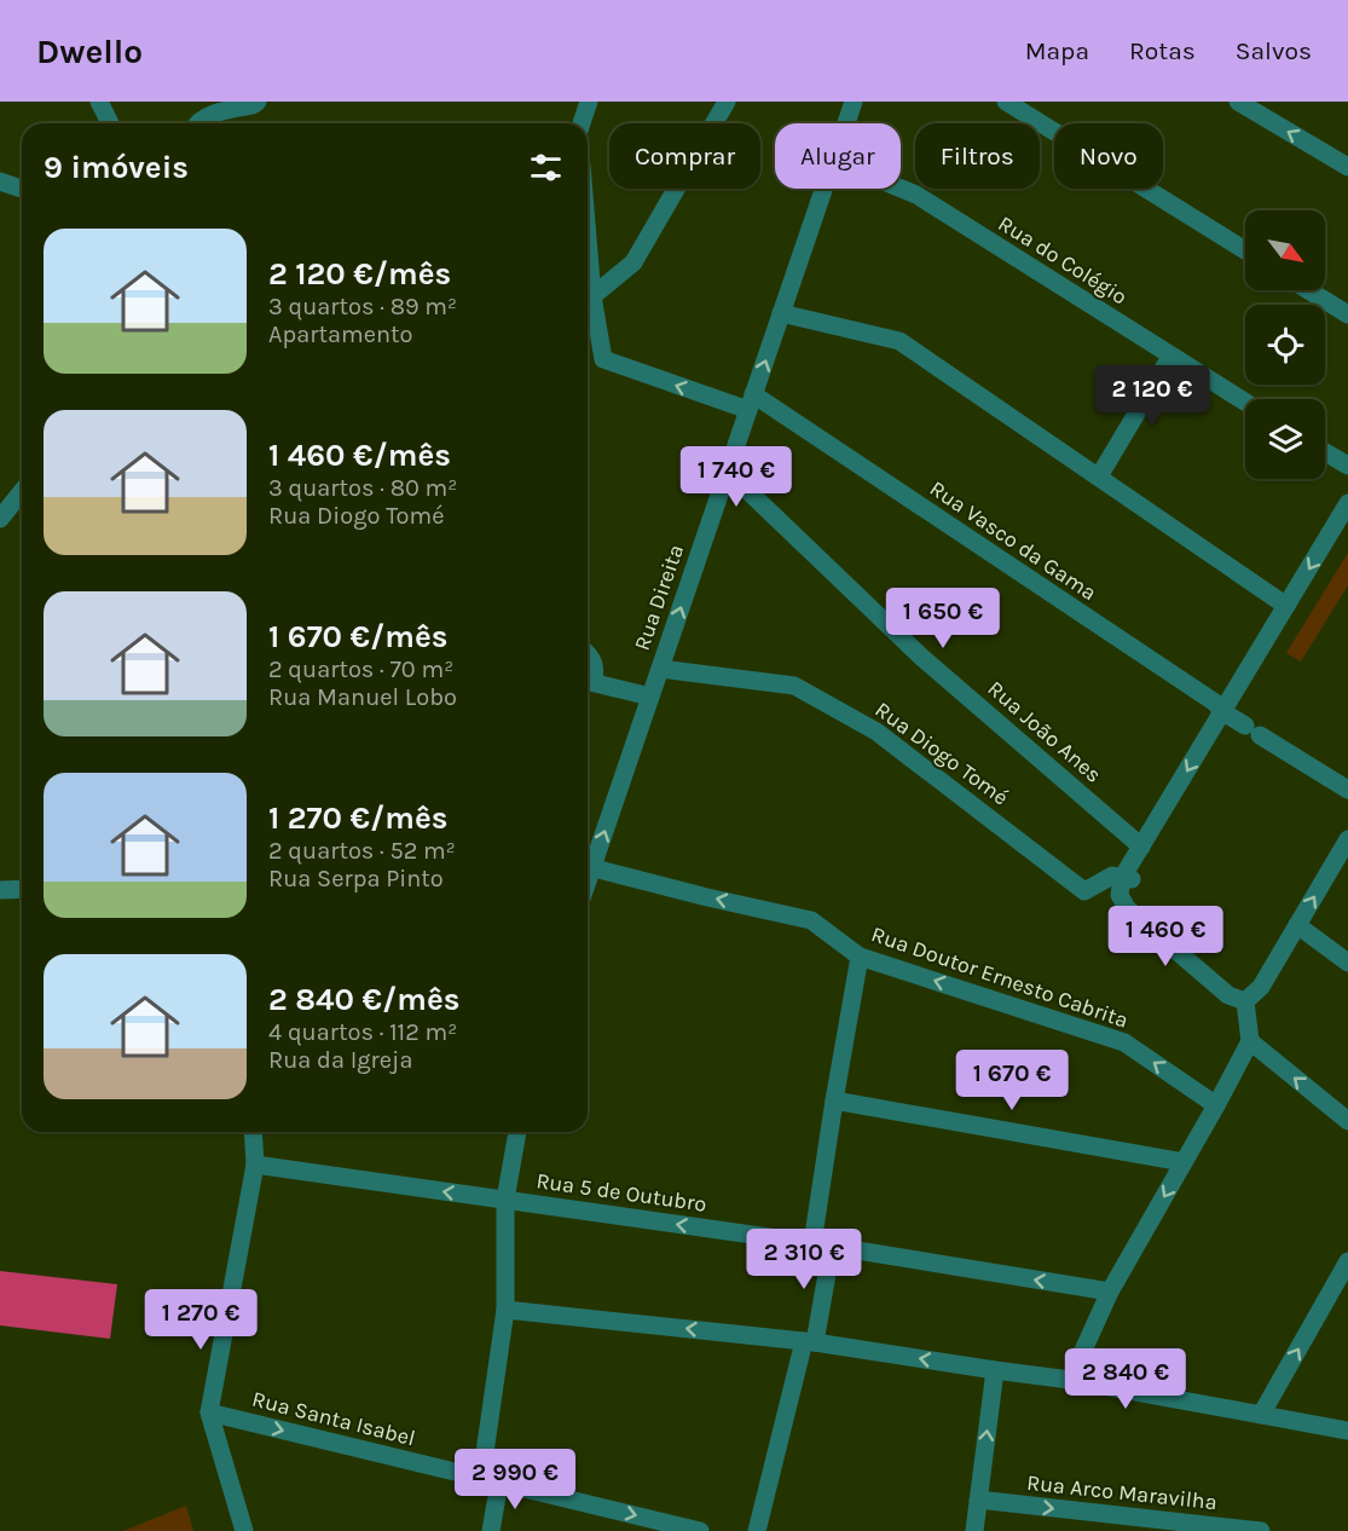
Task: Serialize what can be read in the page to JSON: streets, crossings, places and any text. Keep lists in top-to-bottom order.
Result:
{
  "streets": {
    "street": [
      "Rua do Colégio",
      "Rua Vasco da Gama",
      "Rua Direita",
      "Rua João Anes",
      "Rua Diogo Tomé",
      "Rua Doutor Ernesto Cabrita",
      "Rua 5 de Outubro",
      "Rua Santa Isabel",
      "Rua Arco Maravilha"
    ]
  },
  "crossings": [
    ["Rua Vasco da Gama", "Rua Direita"],
    ["Rua Direita", "Rua João Anes"],
    ["Rua Direita", "Rua Diogo Tomé"]
  ],
  "one_way": ["Rua Direita", "Rua Santa Isabel"],
  "north": "bottom right",
  "page": {
    "header": "Dwello",
    "nav": ["Mapa", "Rotas", "Salvos"],
    "chip": [
      "Comprar",
      "Alugar",
      "Filtros",
      "Novo"
    ],
    "heading": "9 imóveis",
    "list": [
      {
        "name": "2 120 €/mês",
        "note": "3 quartos · 89 m² · Apartamento"
      },
      {
        "name": "1 460 €/mês",
        "note": "3 quartos · 80 m² · Rua Diogo Tomé"
      },
      {
        "name": "1 670 €/mês",
        "note": "2 quartos · 70 m² · Rua Manuel Lobo"
      },
      {
        "name": "1 270 €/mês",
        "note": "2 quartos · 52 m² · Rua Serpa Pinto"
      },
      {
        "name": "2 840 €/mês",
        "note": "4 quartos · 112 m² · Rua da Igreja"
      }
    ],
    "price": [
      "2 120 €",
      "1 740 €",
      "1 650 €",
      "1 460 €",
      "1 670 €",
      "2 310 €",
      "1 270 €",
      "2 840 €",
      "2 990 €"
    ]
  }
}
